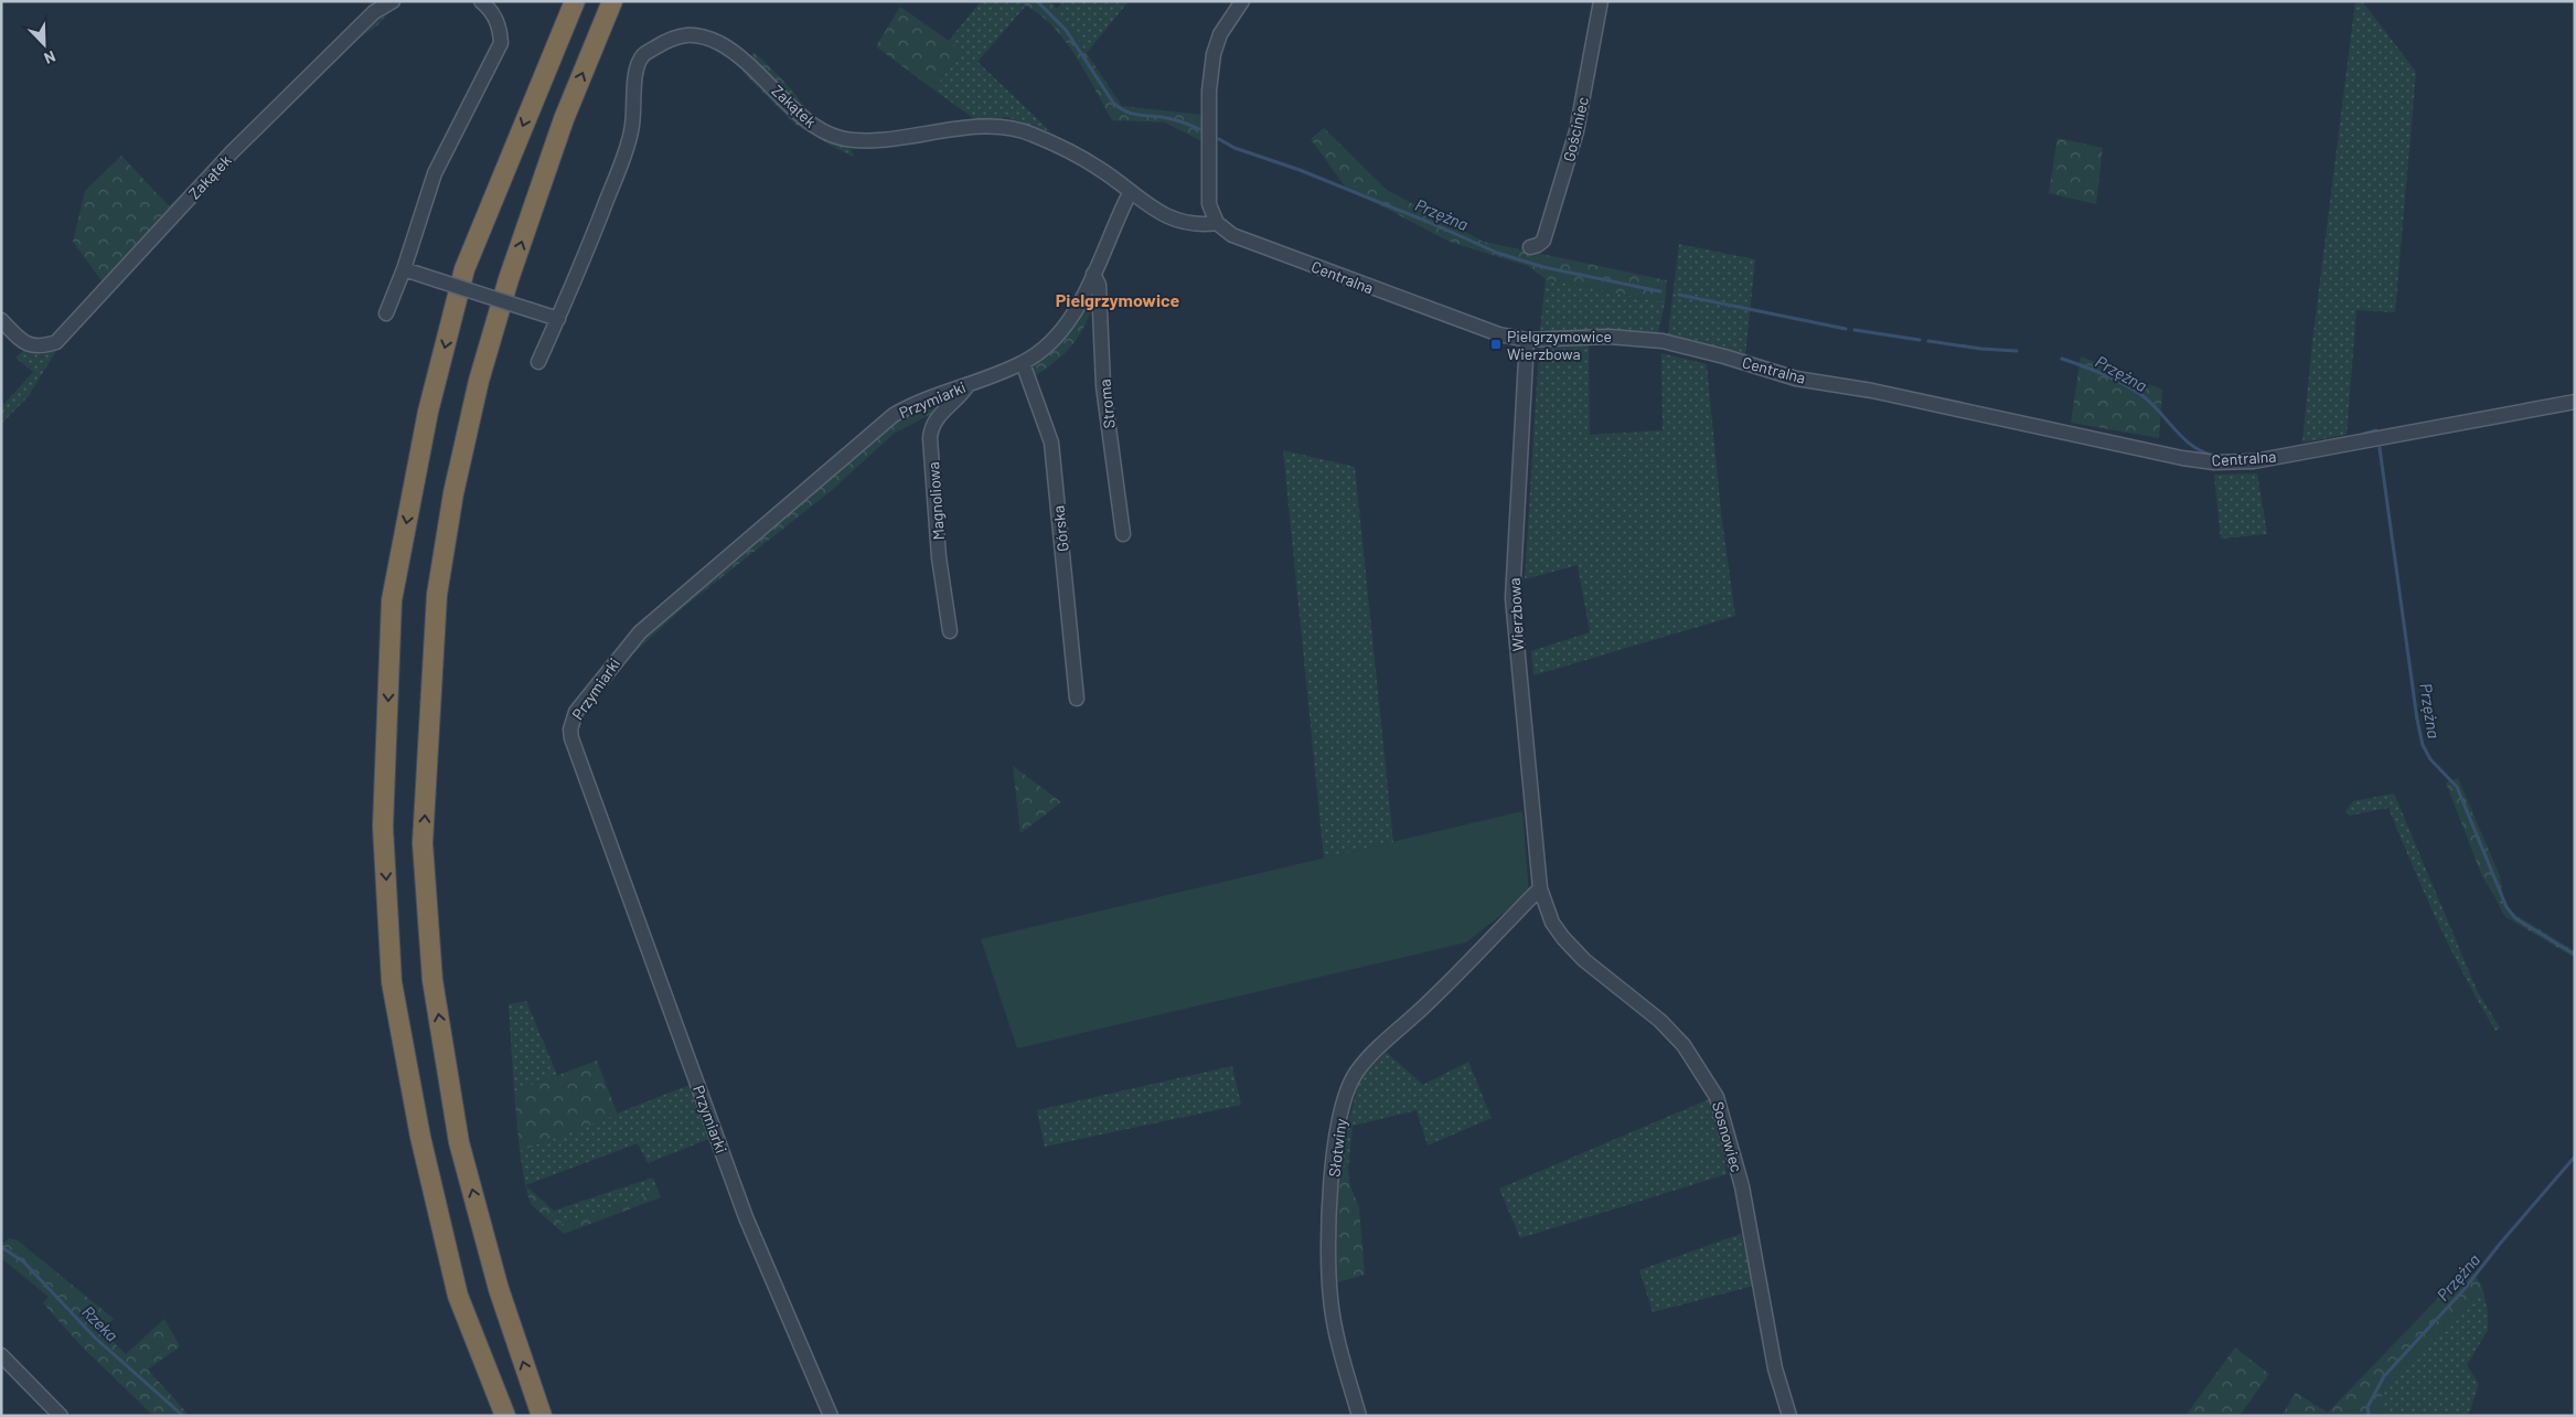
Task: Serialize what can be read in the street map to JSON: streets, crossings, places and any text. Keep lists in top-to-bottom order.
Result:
{
  "streets": {
    "street": [
      "Zakątek",
      "Gościniec",
      "Centralna",
      "Przymiarki",
      "Stroma",
      "Magnoliowa",
      "Górska",
      "Wierzbowa",
      "Sosnowiec",
      "Słotwiny"
    ]
  },
  "crossings": [
    ["Zakątek", "Centralna"],
    ["Zakątek", "Przymiarki"],
    ["Centralna", "Wierzbowa"],
    ["Przymiarki", "Stroma"],
    ["Przymiarki", "Magnoliowa"],
    ["Przymiarki", "Górska"],
    ["Wierzbowa", "Sosnowiec"],
    ["Wierzbowa", "Słotwiny"],
    ["Sosnowiec", "Słotwiny"]
  ],
  "districts": ["Pielgrzymowice"],
  "water": ["Przężna", "Rzeka"],
  "places": {
    "transit": ["Pielgrzymowice Wierzbowa"]
  },
  "north": "bottom right"
}
